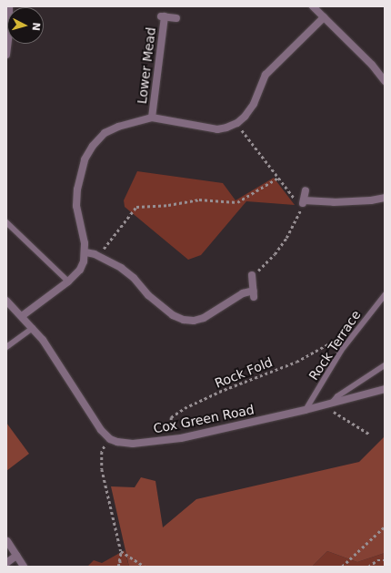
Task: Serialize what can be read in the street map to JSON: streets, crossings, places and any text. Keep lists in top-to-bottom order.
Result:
{
  "streets": {
    "street": ["Lower Mead", "Cox Green Road"],
    "lane": ["Rock Terrace"],
    "path": ["Rock Fold"]
  },
  "crossings": [
    ["Rock Terrace", "Rock Fold"],
    ["Rock Terrace", "Cox Green Road"],
    ["Rock Fold", "Cox Green Road"]
  ],
  "north": "right"
}
